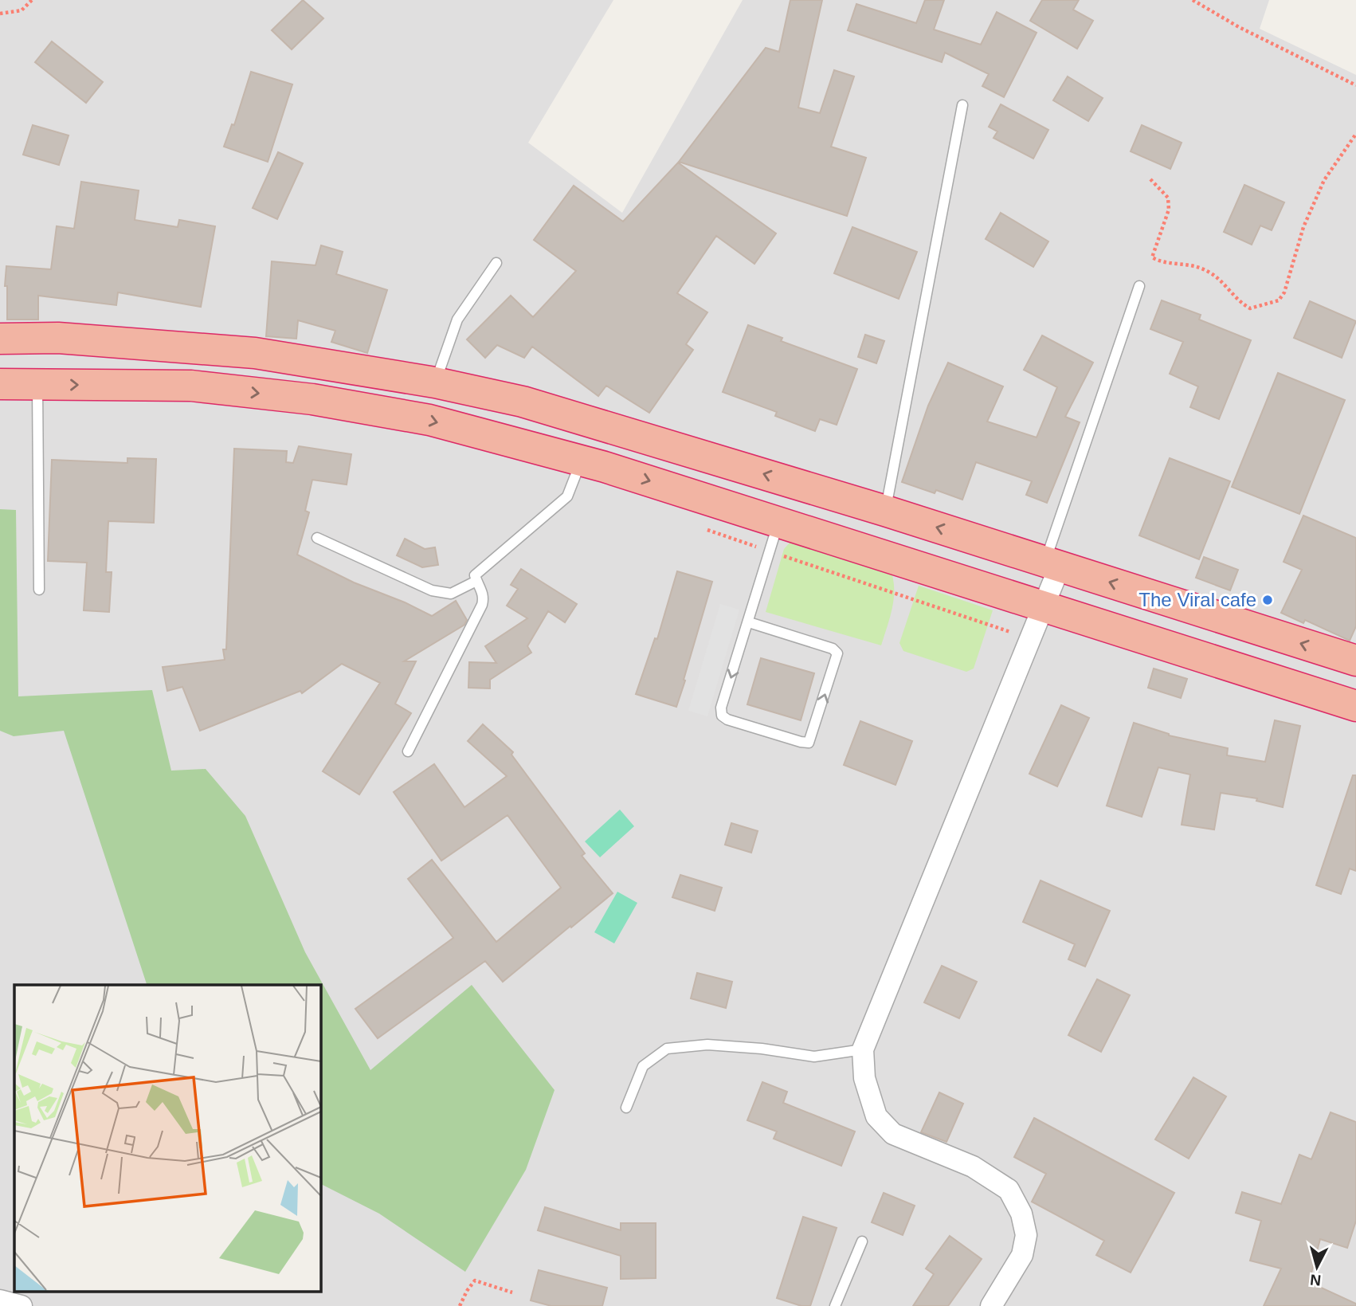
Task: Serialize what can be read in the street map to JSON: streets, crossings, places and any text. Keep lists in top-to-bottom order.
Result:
{
  "places": ["The Viral cafe"],
  "north": "bottom"
}
